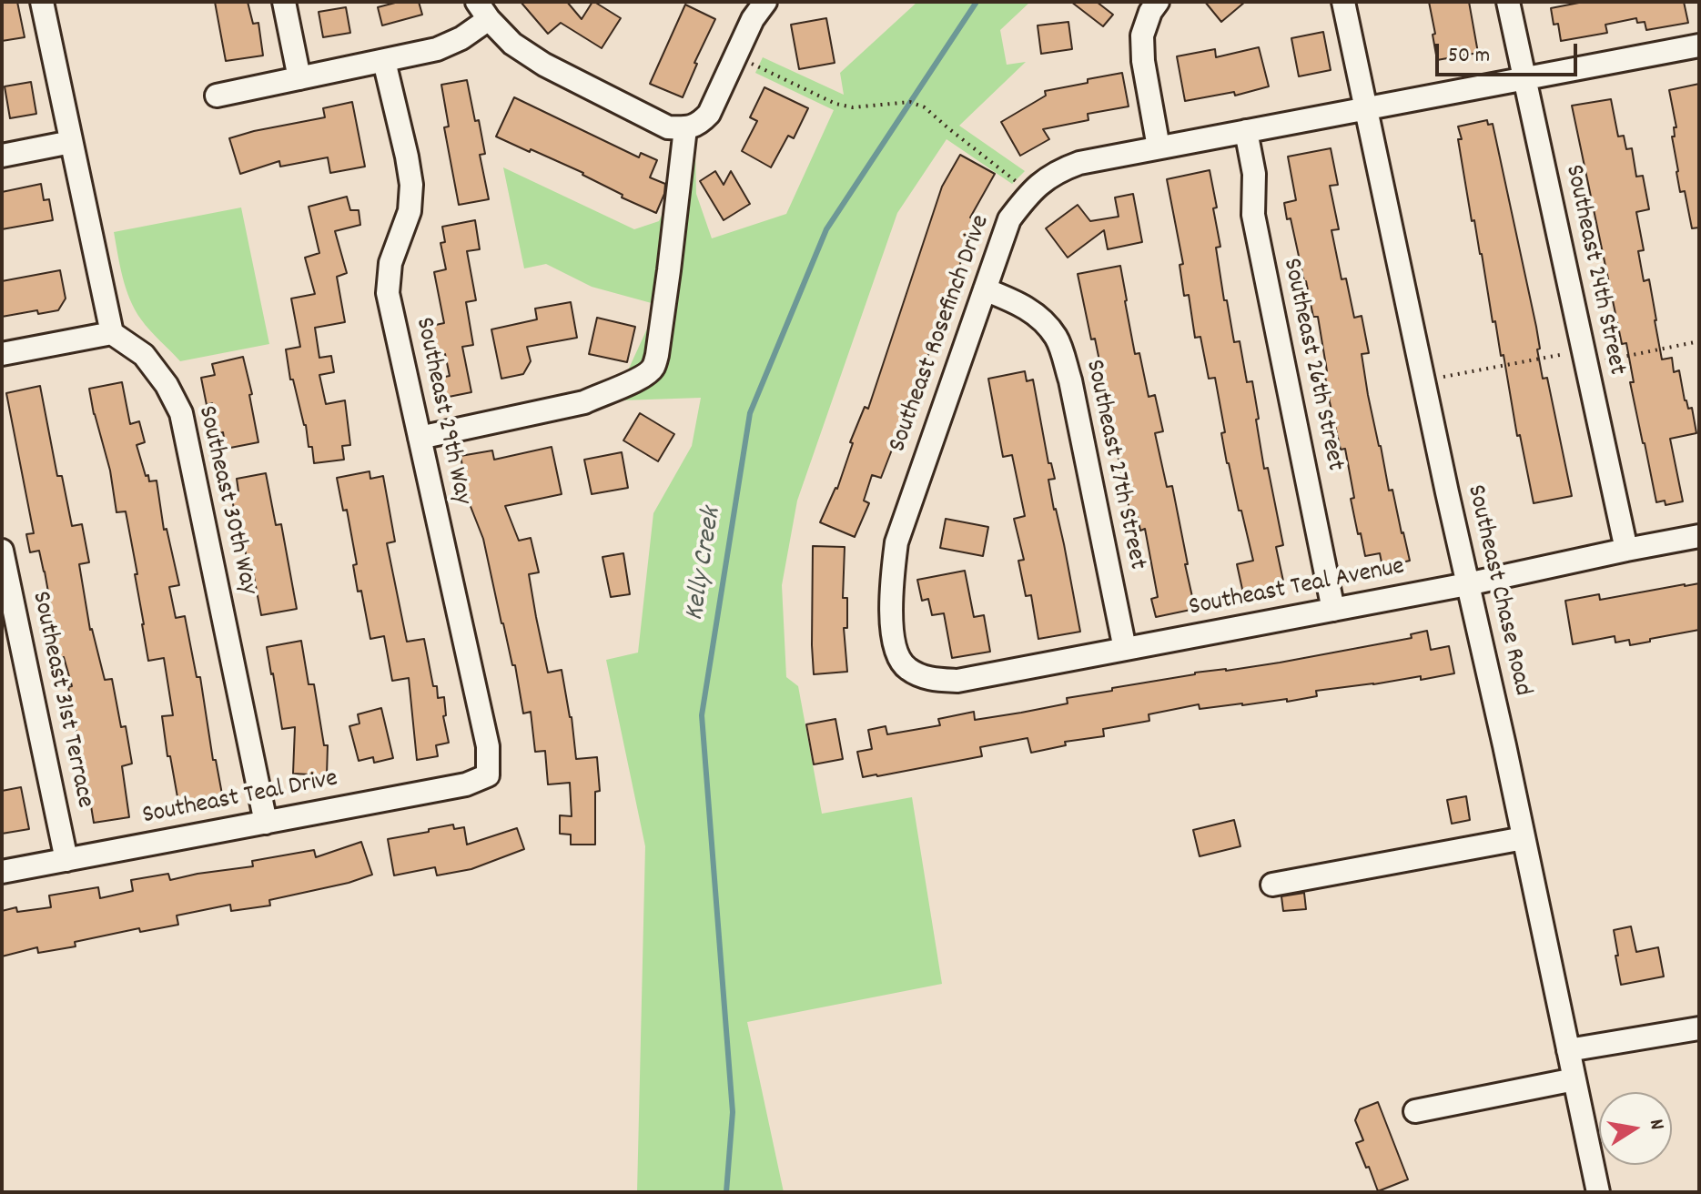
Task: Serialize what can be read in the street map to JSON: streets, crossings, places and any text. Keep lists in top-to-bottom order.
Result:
{
  "streets": {
    "street": [
      "Southeast 24th Street",
      "Southeast Rosefinch Drive",
      "Southeast 26th Street",
      "Southeast 29th Way",
      "Southeast 27th Street",
      "Southeast 30th Way",
      "Southeast Teal Avenue",
      "Southeast Chase Road",
      "Southeast 31st Terrace",
      "Southeast Teal Drive"
    ]
  },
  "crossings": [
    ["Southeast 24th Street", "Southeast Rosefinch Drive"],
    ["Southeast 24th Street", "Southeast Teal Avenue"],
    ["Southeast Rosefinch Drive", "Southeast 26th Street"],
    ["Southeast Rosefinch Drive", "Southeast 27th Street"],
    ["Southeast Rosefinch Drive", "Southeast Teal Avenue"],
    ["Southeast Rosefinch Drive", "Southeast Chase Road"],
    ["Southeast 26th Street", "Southeast Teal Avenue"],
    ["Southeast 29th Way", "Southeast Teal Drive"],
    ["Southeast 27th Street", "Southeast Teal Avenue"],
    ["Southeast 30th Way", "Southeast Teal Drive"],
    ["Southeast Teal Avenue", "Southeast Chase Road"],
    ["Southeast 31st Terrace", "Southeast Teal Drive"]
  ],
  "water": ["Kelly Creek"],
  "scale_bar": "50 m",
  "north": "right"
}
